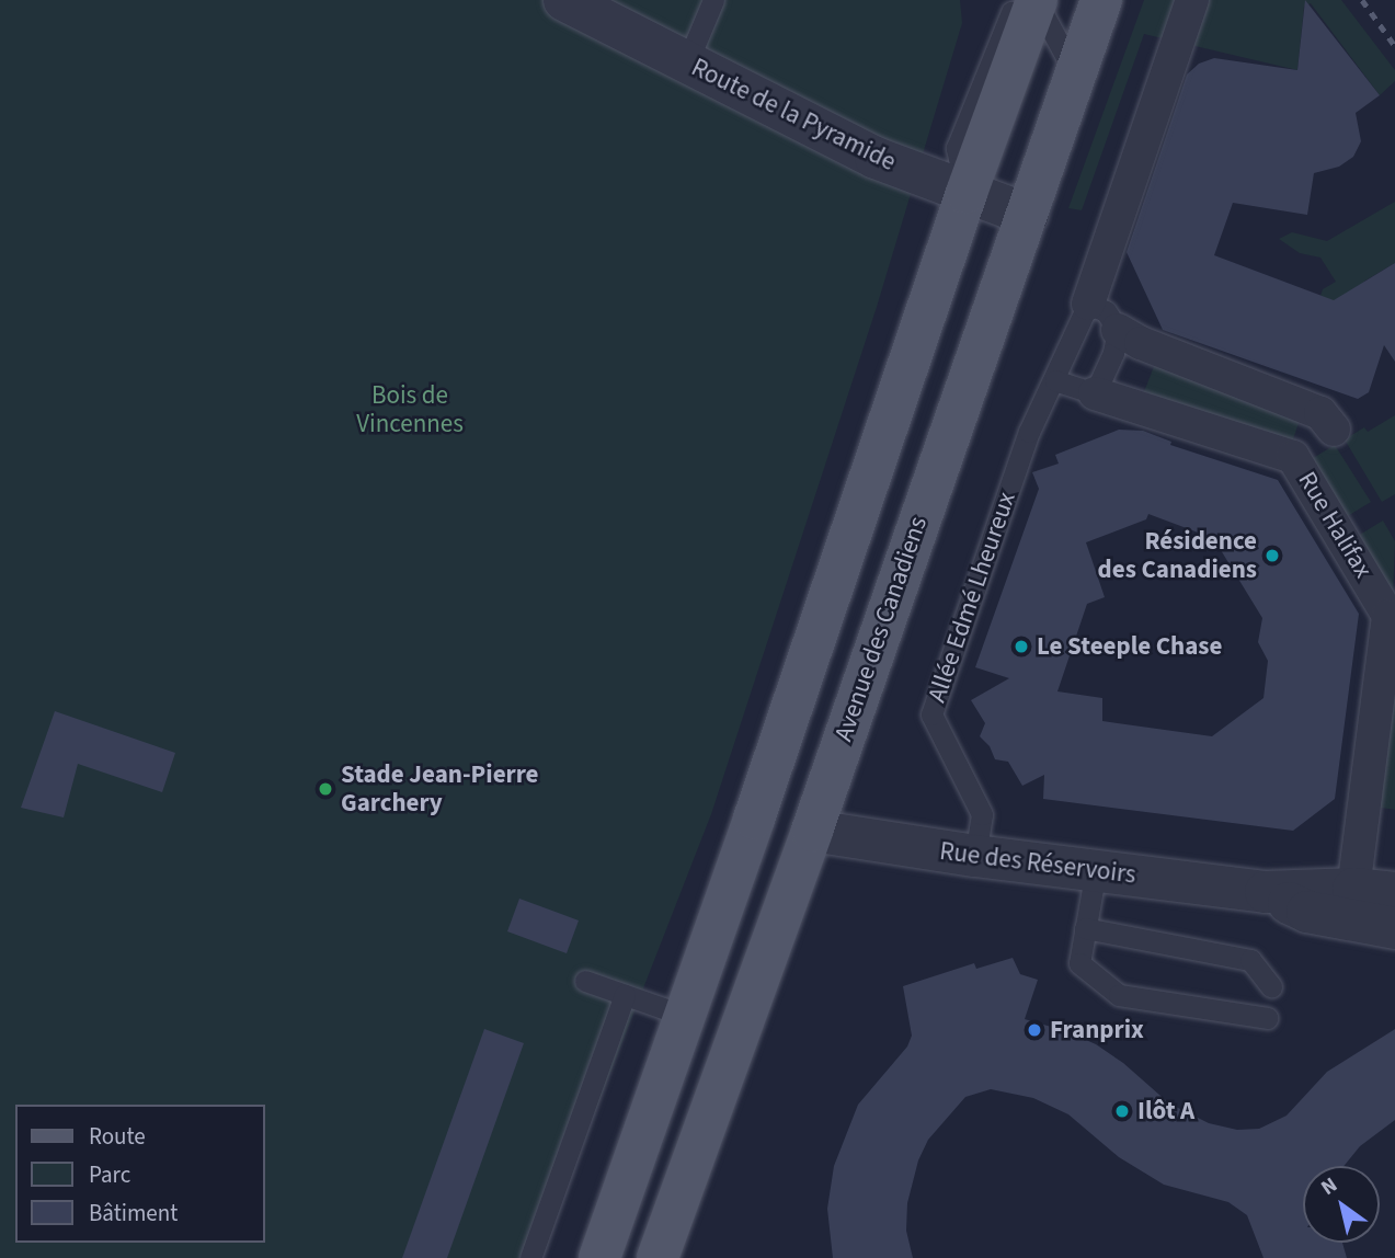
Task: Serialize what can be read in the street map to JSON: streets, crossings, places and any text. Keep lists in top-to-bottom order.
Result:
{
  "streets": {
    "main road": ["Avenue des Canadiens"],
    "street": [
      "Route de la Pyramide",
      "Rue Halifax",
      "Allée Edmé Lheureux",
      "Rue des Réservoirs"
    ]
  },
  "crossings": [
    ["Route de la Pyramide", "Avenue des Canadiens"],
    ["Rue Halifax", "Rue des Réservoirs"],
    ["Allée Edmé Lheureux", "Rue des Réservoirs"],
    ["Avenue des Canadiens", "Rue des Réservoirs"]
  ],
  "parks": ["Bois de Vincennes"],
  "places": [
    "Résidence des Canadiens",
    "Le Steeple Chase",
    "Stade Jean-Pierre Garchery",
    "Franprix",
    "Ilôt A"
  ],
  "legend": ["Route", "Parc", "Bâtiment"],
  "north": "top left"
}
